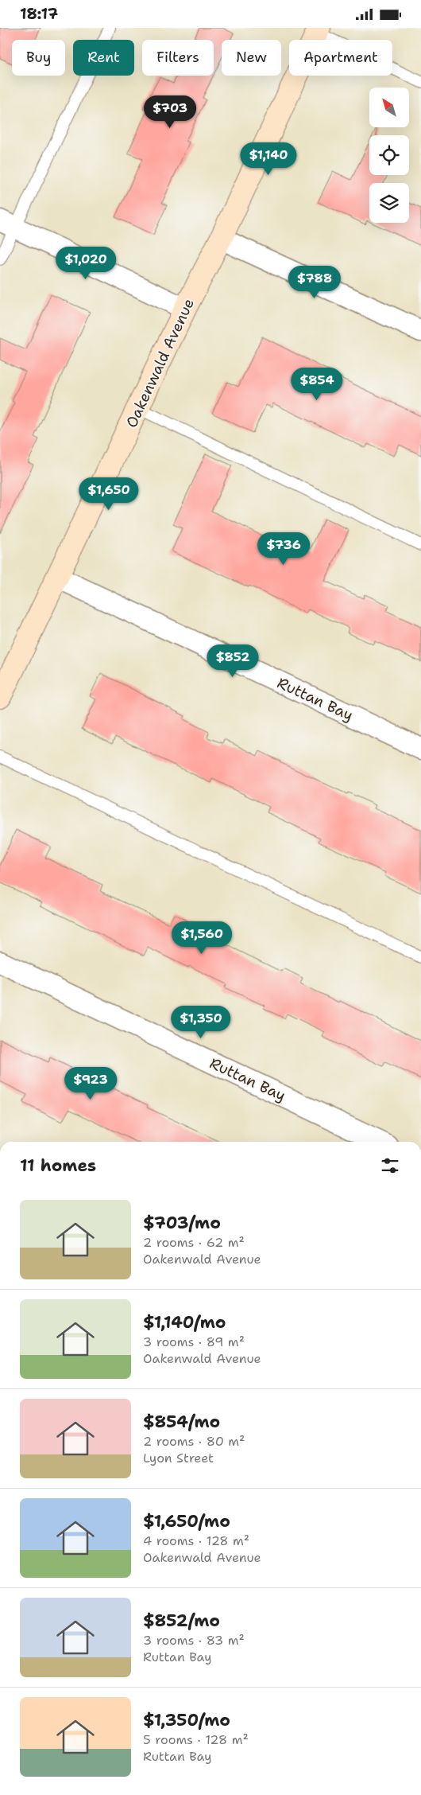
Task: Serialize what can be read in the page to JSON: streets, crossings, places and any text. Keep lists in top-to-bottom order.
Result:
{
  "streets": {
    "street": ["Oakenwald Avenue", "Ruttan Bay"]
  },
  "crossings": [
    ["Oakenwald Avenue", "Ruttan Bay"]
  ],
  "north": "top left",
  "page": {
    "status": "18:17",
    "chip": [
      "Buy",
      "Rent",
      "Filters",
      "New",
      "Apartment"
    ],
    "price": [
      "$703",
      "$1,140",
      "$1,020",
      "$788",
      "$854",
      "$1,650",
      "$736",
      "$852",
      "$1,560",
      "$1,350",
      "$923"
    ],
    "heading": "11 homes",
    "list": [
      {
        "name": "$703/mo",
        "note": "2 rooms · 62 m² · Oakenwald Avenue"
      },
      {
        "name": "$1,140/mo",
        "note": "3 rooms · 89 m² · Oakenwald Avenue"
      },
      {
        "name": "$854/mo",
        "note": "2 rooms · 80 m² · Lyon Street"
      },
      {
        "name": "$1,650/mo",
        "note": "4 rooms · 128 m² · Oakenwald Avenue"
      },
      {
        "name": "$852/mo",
        "note": "3 rooms · 83 m² · Ruttan Bay"
      },
      {
        "name": "$1,350/mo",
        "note": "5 rooms · 128 m² · Ruttan Bay"
      }
    ]
  }
}
